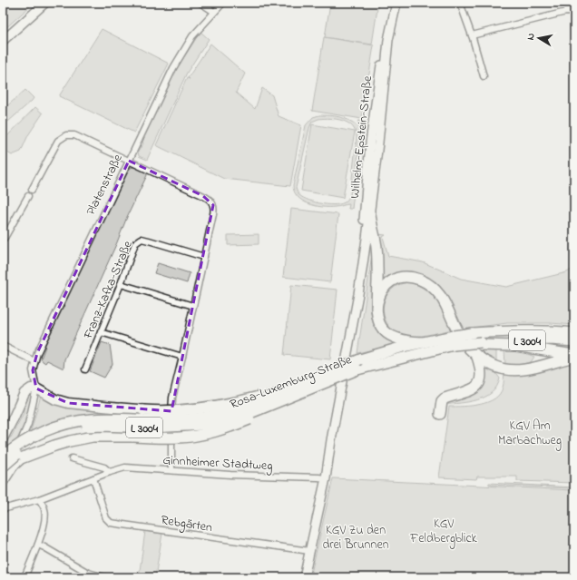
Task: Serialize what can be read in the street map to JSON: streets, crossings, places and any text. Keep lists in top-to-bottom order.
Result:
{
  "streets": {
    "highway": ["L 3004", "Rosa-Luxemburg-Straße"],
    "main road": ["Wilhelm-Epstein-Straße"],
    "street": [
      "Platenstraße",
      "Franz-Kafka-Straße",
      "Ginnheimer Stadtweg",
      "Rebgärten"
    ]
  },
  "crossings": [
    ["Wilhelm-Epstein-Straße", "Ginnheimer Stadtweg"],
    ["Wilhelm-Epstein-Straße", "Rebgärten"],
    ["Platenstraße", "Rosa-Luxemburg-Straße"],
    ["Ginnheimer Stadtweg", "Rebgärten"]
  ],
  "parks": ["KGV Am Marbachweg", "KGV Feldbergblick", "KGV Zu den drei Brunnen"],
  "north": "left"
}
